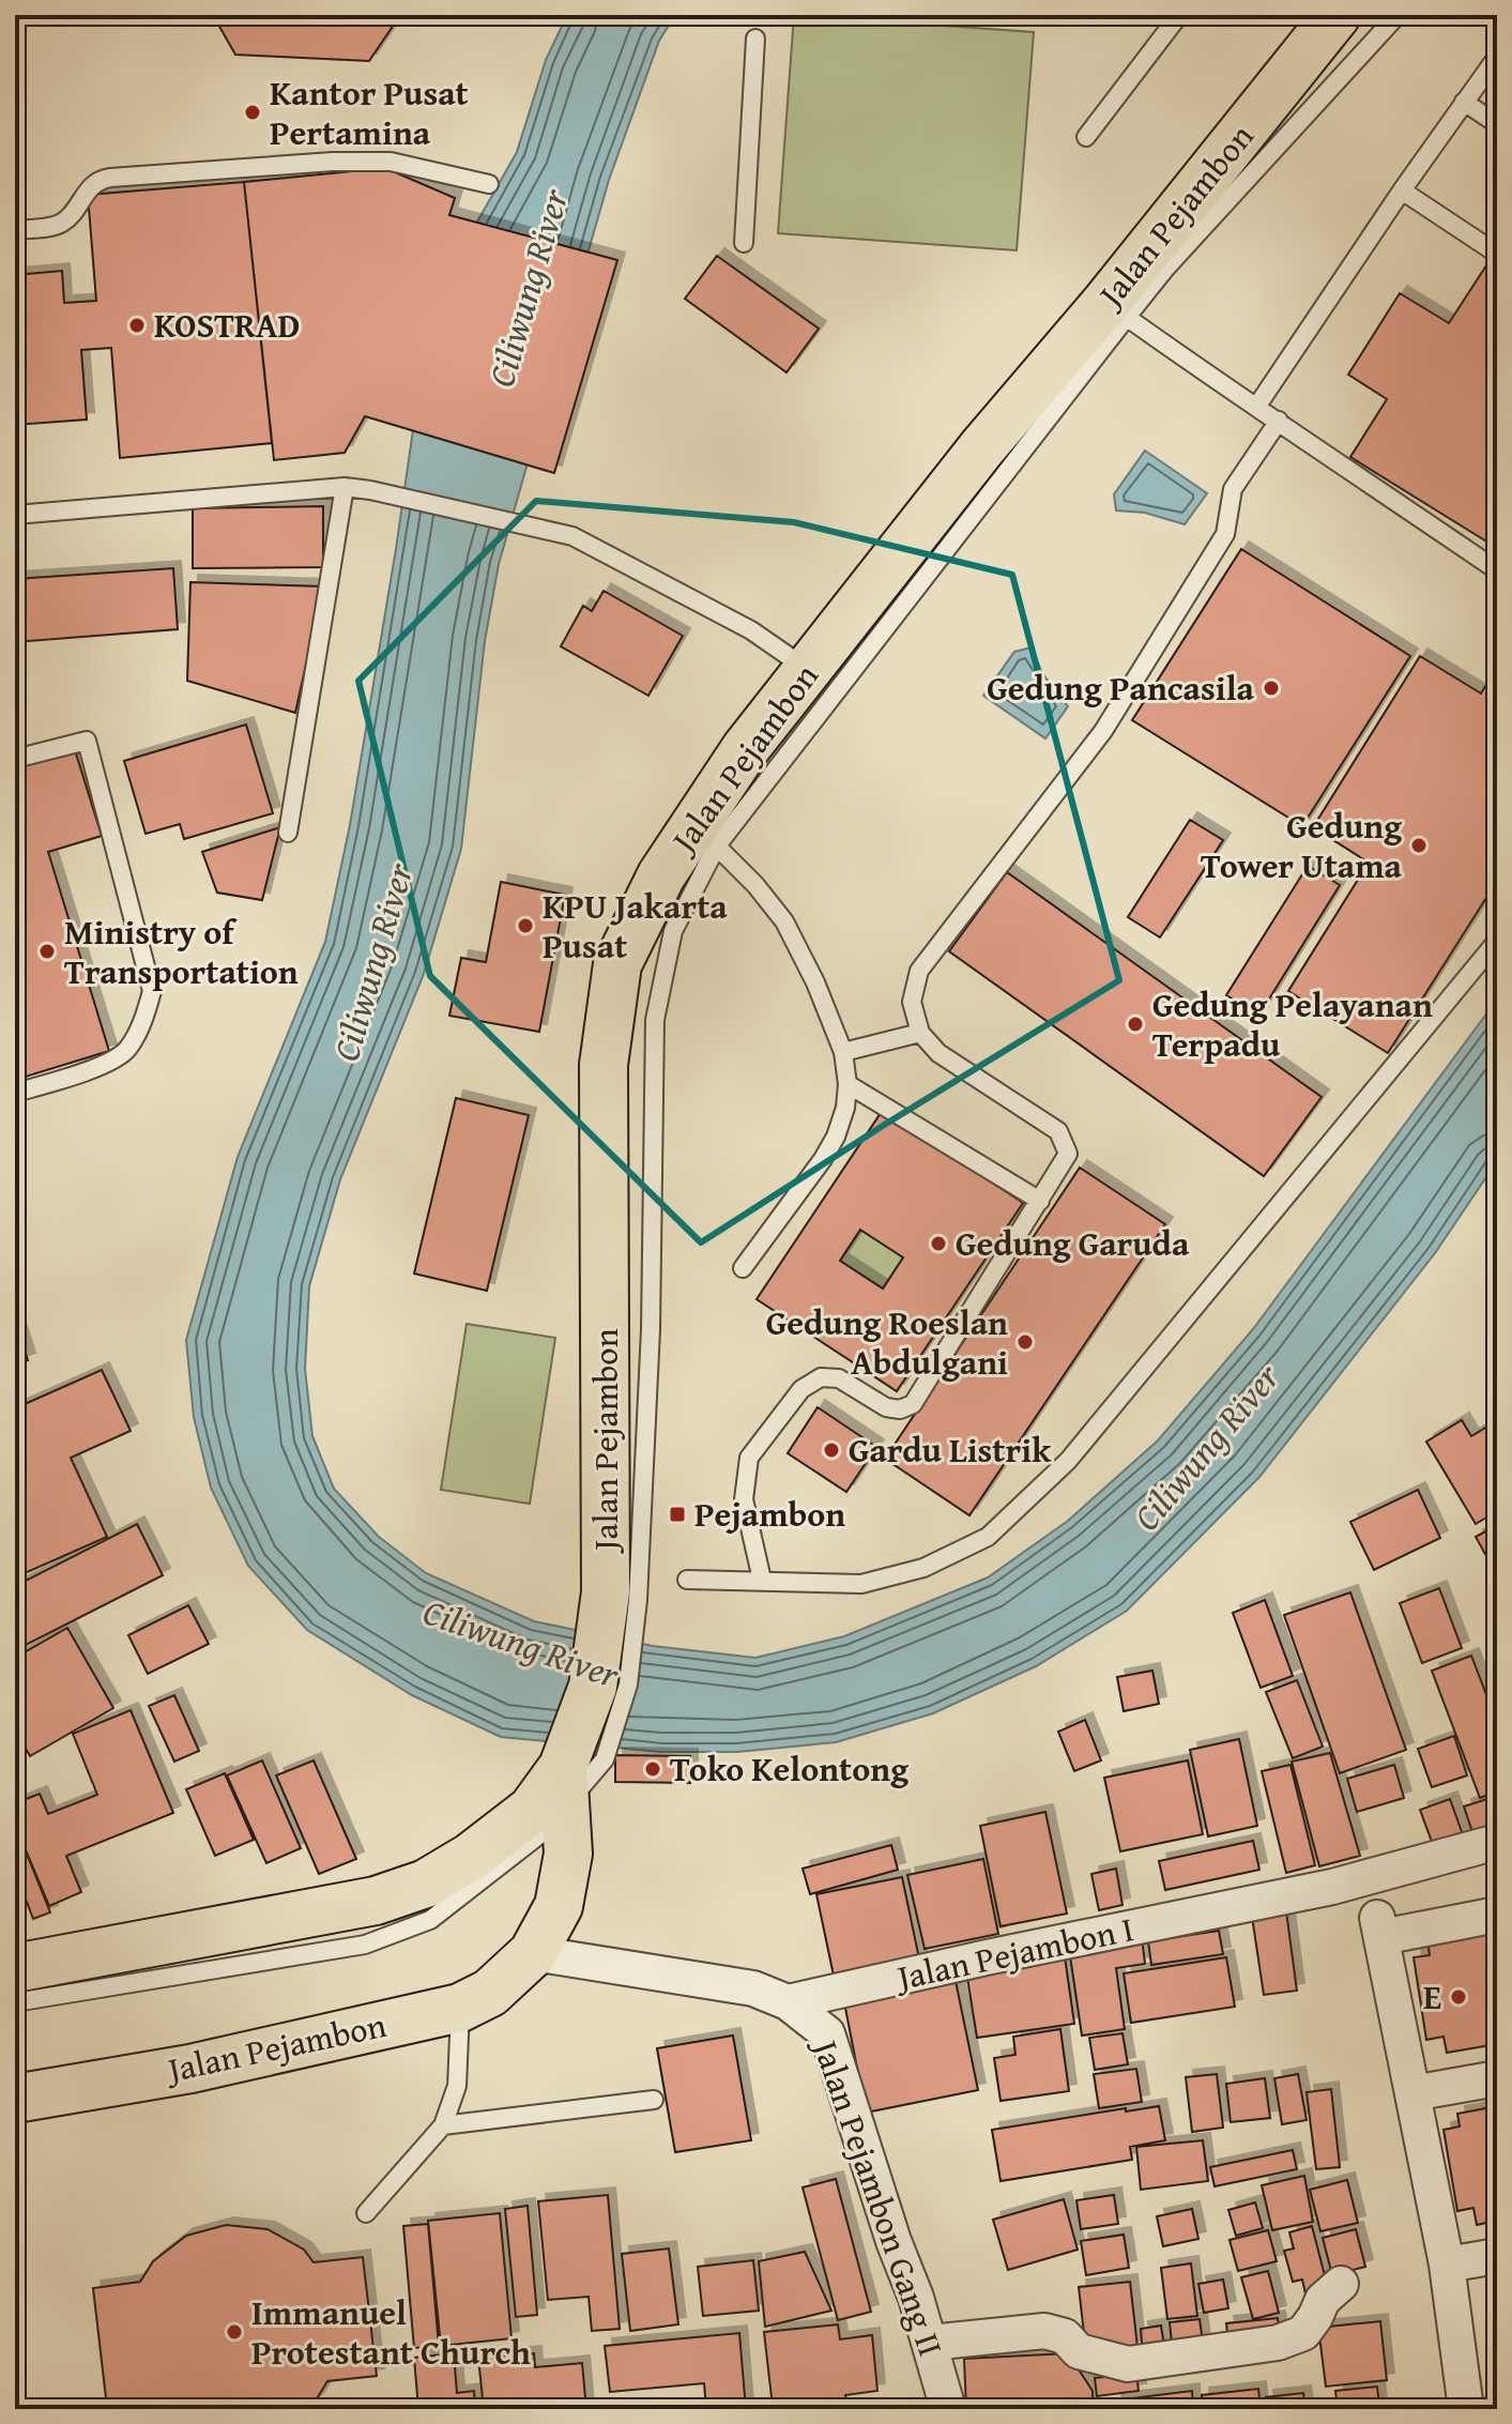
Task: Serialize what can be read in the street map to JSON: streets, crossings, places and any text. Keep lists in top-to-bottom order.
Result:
{
  "streets": {
    "main road": ["Jalan Pejambon"],
    "street": ["Jalan Pejambon I", "Jalan Pejambon Gang II"]
  },
  "crossings": [
    ["Jalan Pejambon I", "Jalan Pejambon Gang II"]
  ],
  "water": ["Ciliwung River"],
  "places": {
    "other": [
      "Kantor Pusat Pertamina",
      "KOSTRAD",
      "Gedung Pancasila",
      "Gedung Tower Utama",
      "KPU Jakarta Pusat",
      "Ministry of Transportation",
      "Gedung Pelayanan Terpadu",
      "Gedung Garuda",
      "Gedung Roeslan Abdulgani",
      "Gardu Listrik",
      "Toko Kelontong",
      "E",
      "Immanuel Protestant Church"
    ],
    "transit": ["Pejambon"]
  }
}
